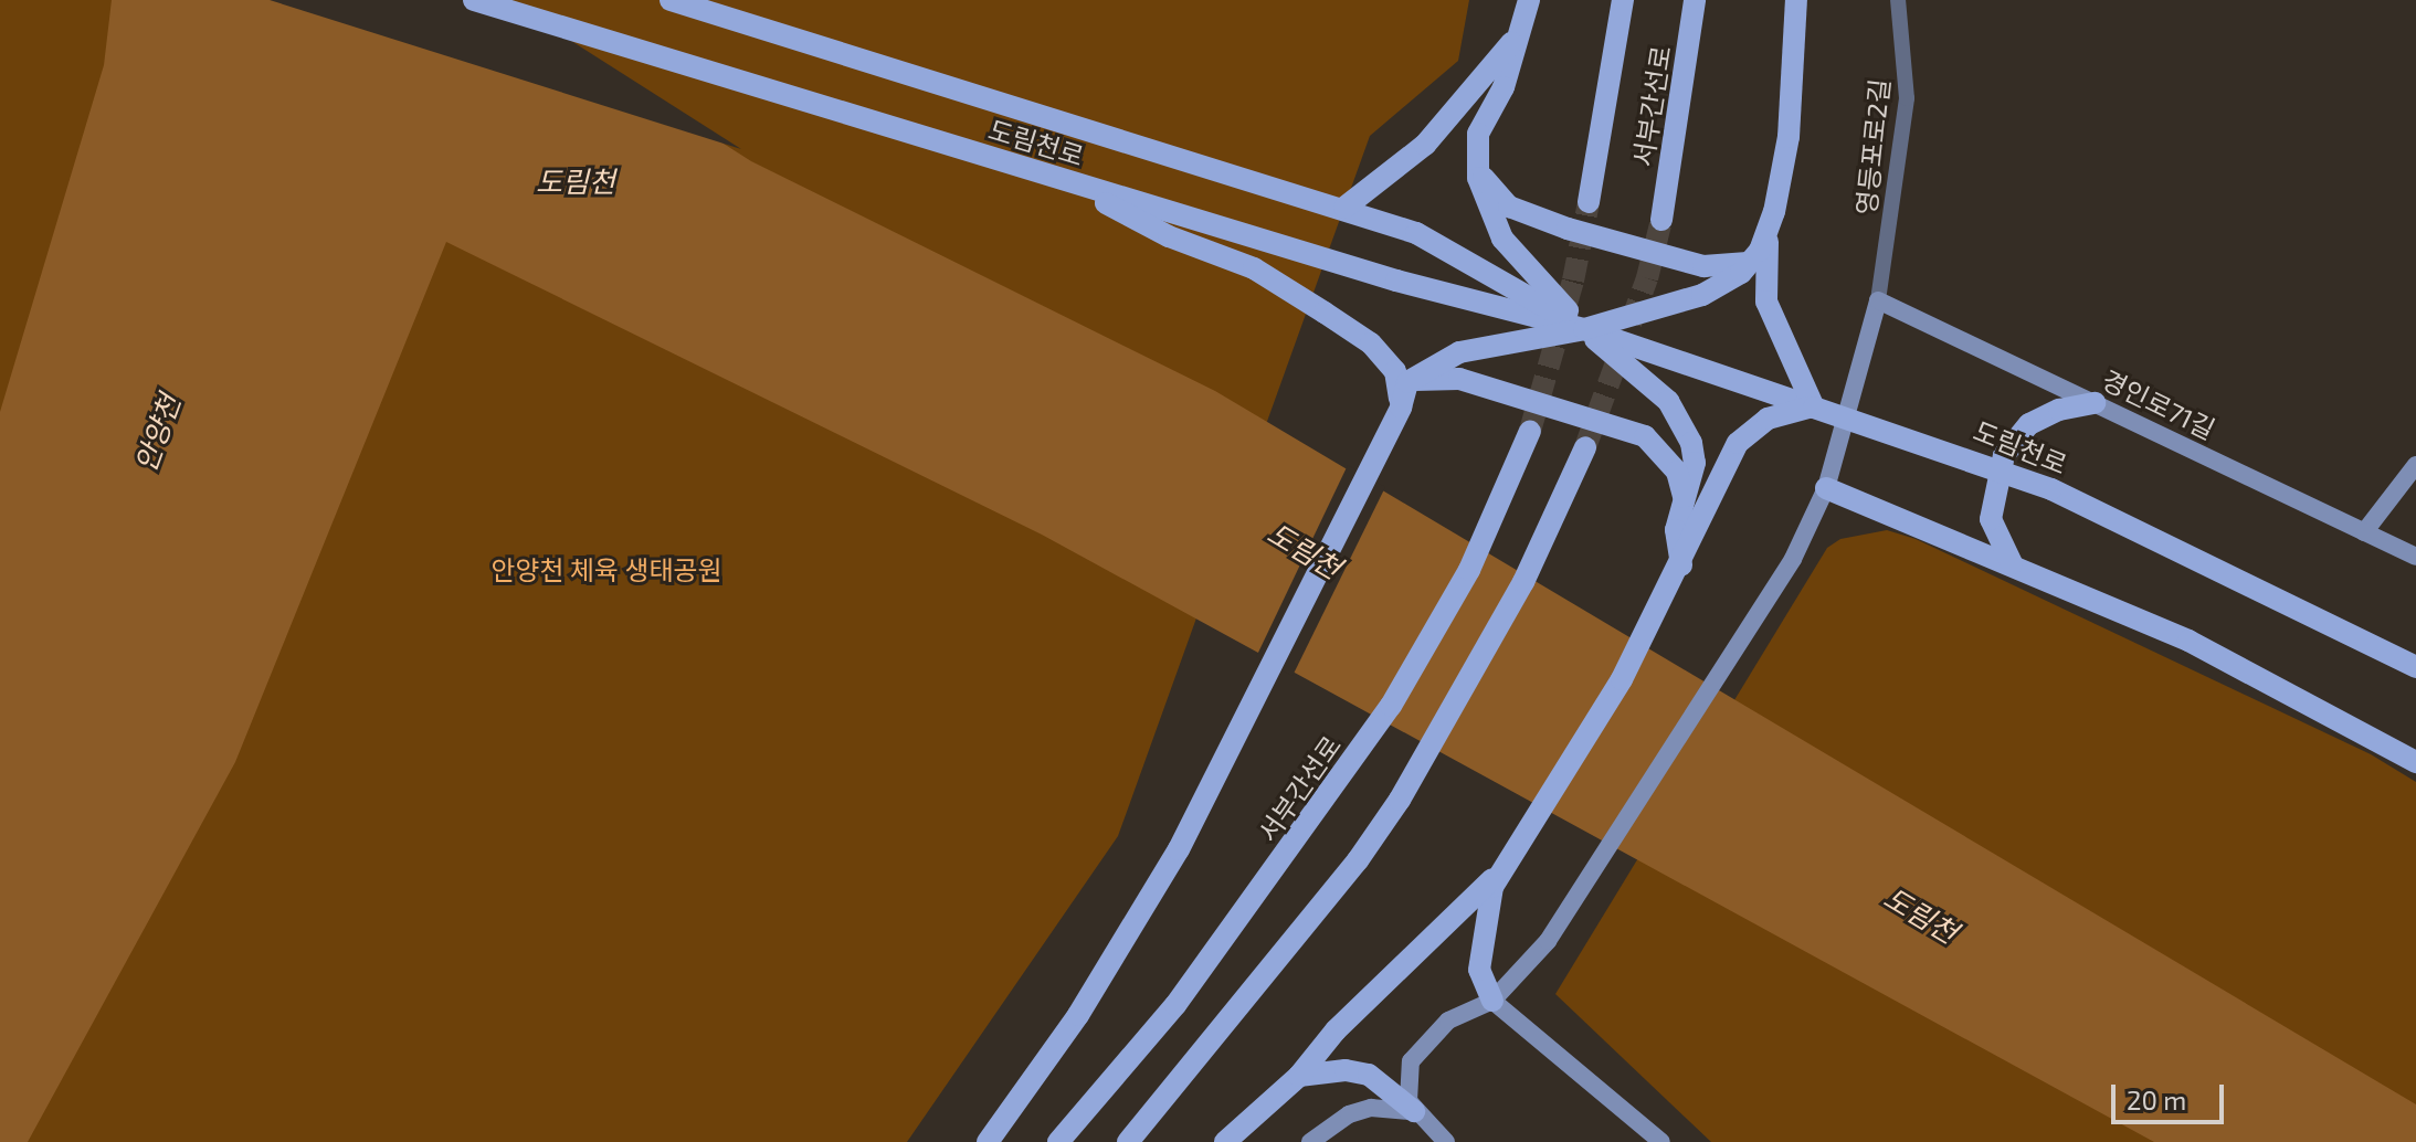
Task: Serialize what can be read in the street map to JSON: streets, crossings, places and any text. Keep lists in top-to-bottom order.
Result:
{
  "streets": {
    "main road": ["서부간선로", "도림천로"],
    "street": ["경인로71길"],
    "lane": ["영등포로2길"]
  },
  "crossings": [
    ["영등포로2길", "경인로71길"]
  ],
  "water": ["도림천", "안양천"],
  "parks": ["안양천 체육 생태공원"],
  "scale_bar": "20 m"
}
